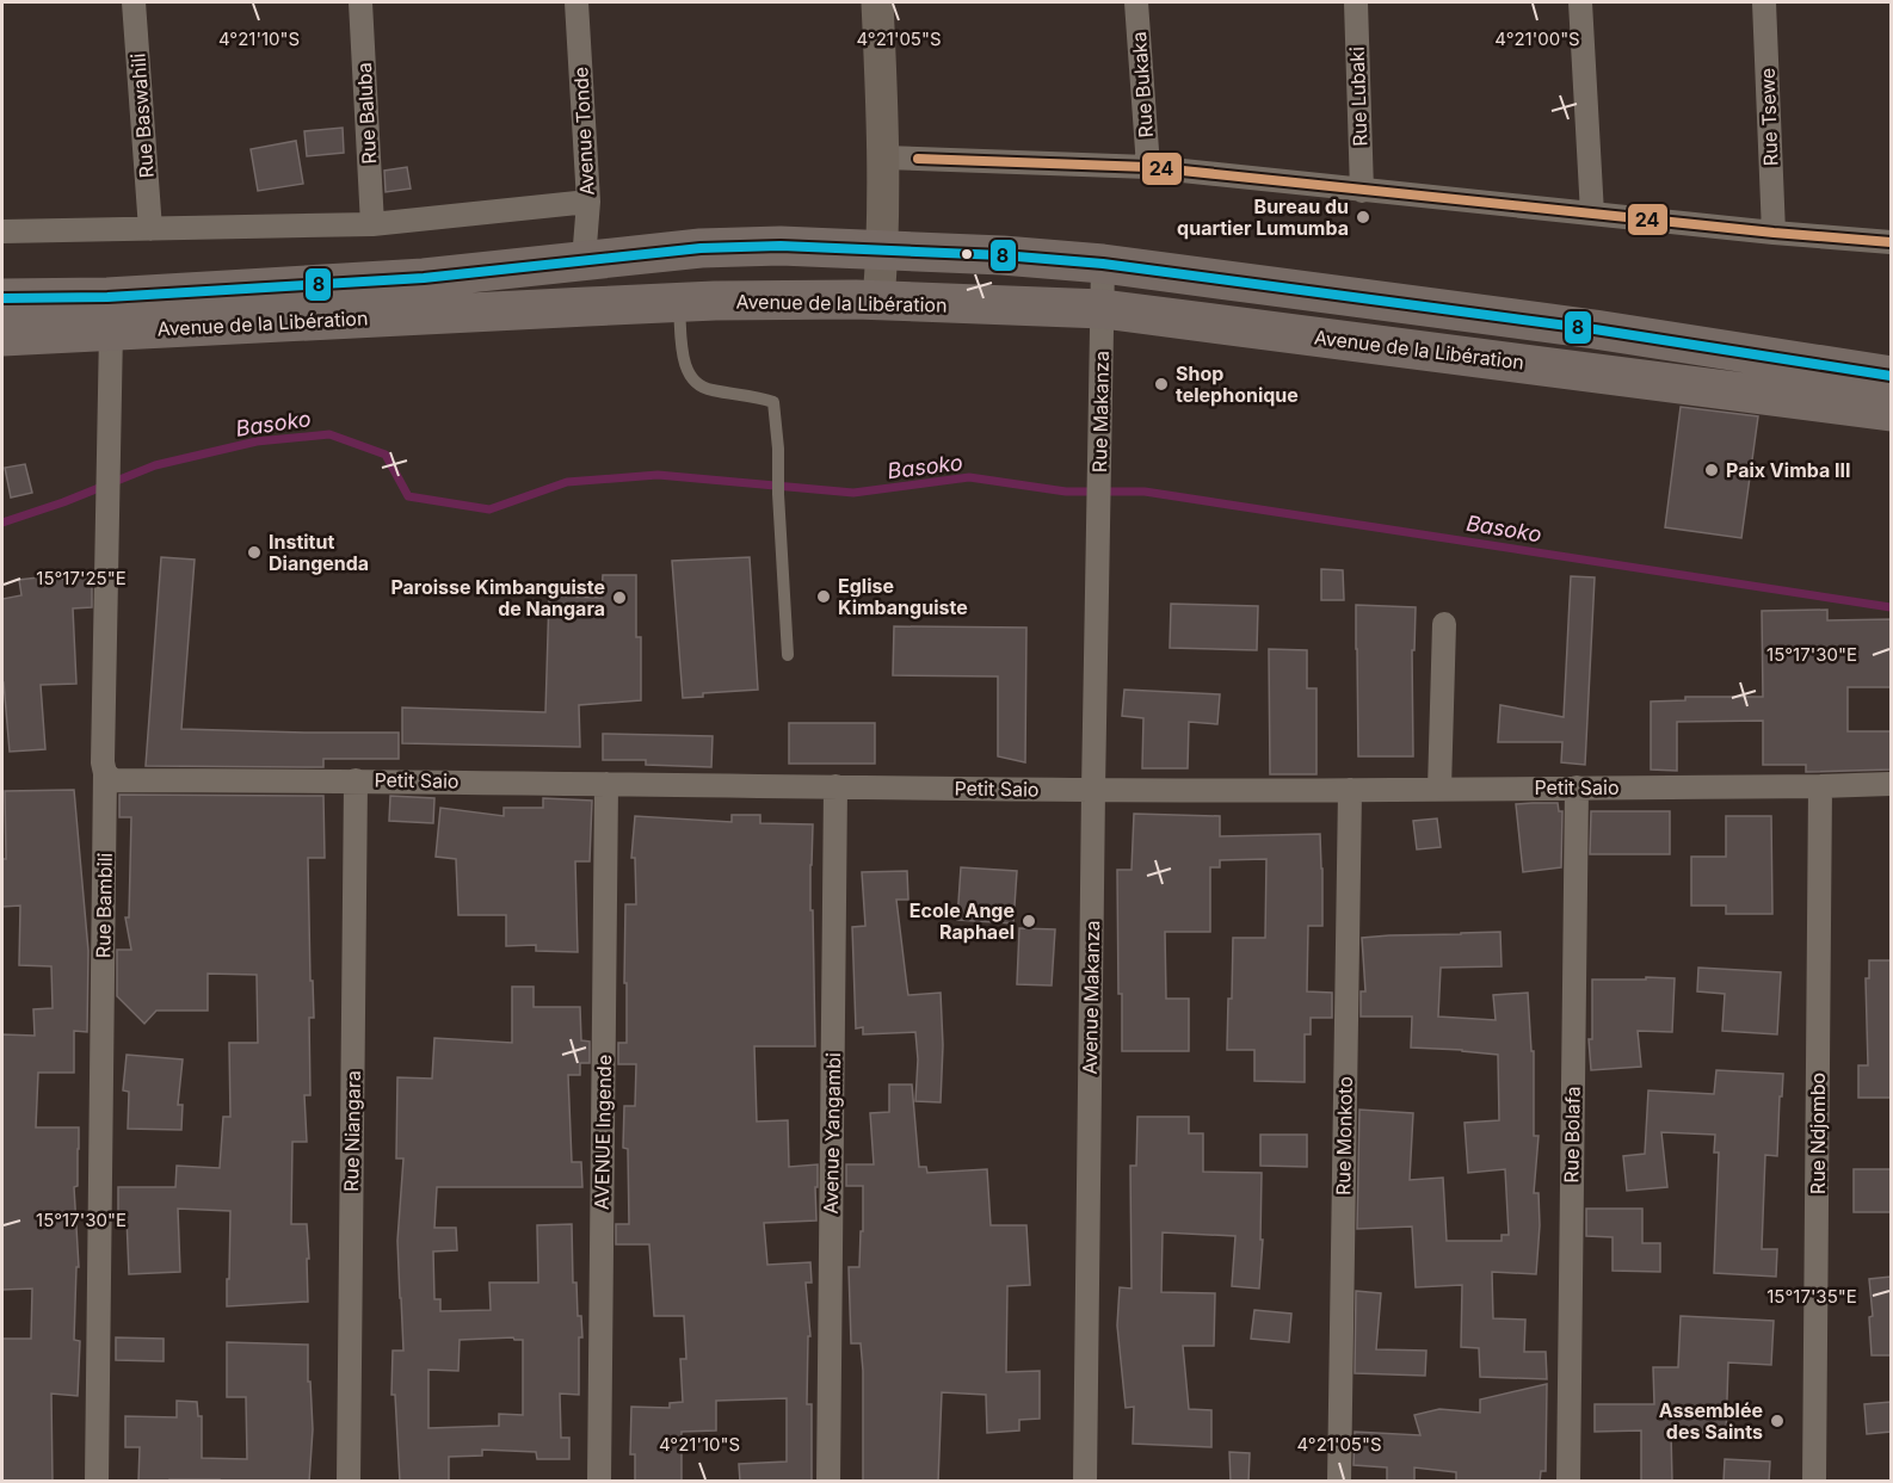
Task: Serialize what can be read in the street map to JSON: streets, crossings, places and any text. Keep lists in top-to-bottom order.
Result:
{
  "streets": {
    "highway": ["Avenue de la Libération"],
    "street": [
      "Rue Bukaka",
      "Rue Lubaki",
      "Rue Baluba",
      "Rue Baswahili",
      "Rue Tsewe",
      "Avenue Tonde",
      "Rue Makanza",
      "Petit Saio",
      "Rue Bambili",
      "Avenue Makanza",
      "Rue Niangara",
      "AVENUE Ingende",
      "Avenue Yangambi",
      "Rue Ndjombo",
      "Rue Bolafa",
      "Rue Monkoto"
    ]
  },
  "crossings": [
    ["Avenue Tonde", "Avenue de la Libération"],
    ["Avenue de la Libération", "Rue Makanza"],
    ["Avenue de la Libération", "Rue Bambili"],
    ["Rue Makanza", "Avenue Makanza"],
    ["Petit Saio", "Rue Bambili"],
    ["Petit Saio", "Avenue Makanza"],
    ["Petit Saio", "Rue Niangara"],
    ["Petit Saio", "AVENUE Ingende"],
    ["Petit Saio", "Avenue Yangambi"],
    ["Petit Saio", "Rue Ndjombo"],
    ["Petit Saio", "Rue Bolafa"],
    ["Petit Saio", "Rue Monkoto"]
  ],
  "water": ["Basoko"],
  "places": [
    "Bureau du quartier Lumumba",
    "Shop telephonique",
    "Paix Vimba III",
    "Institut Diangenda",
    "Eglise Kimbanguiste",
    "Paroisse Kimbanguiste de Nangara",
    "Ecole Ange Raphael",
    "Assemblée des Saints"
  ],
  "lines": ["transit line 24", "transit line 8"],
  "coordinates": [
    "4°21'10\"S",
    "4°21'05\"S",
    "4°21'00\"S",
    "15°17'25\"E",
    "15°17'30\"E",
    "15°17'35\"E"
  ]
}
